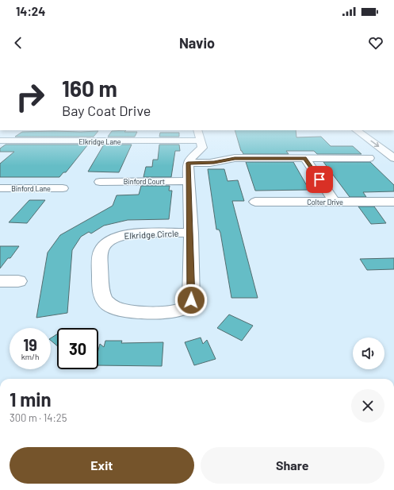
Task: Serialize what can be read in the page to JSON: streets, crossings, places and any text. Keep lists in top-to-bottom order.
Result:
{
  "streets": {
    "street": [
      "Elkridge Lane",
      "Binford Court",
      "Binford Lane",
      "Colter Drive",
      "Elkridge Circle"
    ]
  },
  "crossings": [
    ["Binford Court", "Elkridge Circle"]
  ],
  "page": {
    "status": "14:24",
    "header": "Navio",
    "turn": ["160 m", "Bay Coat Drive"],
    "speed": "19 km/h",
    "limit": "30",
    "heading": ["1 min", "300 m · 14:25"],
    "buttons": ["Exit", "Share"]
  }
}
